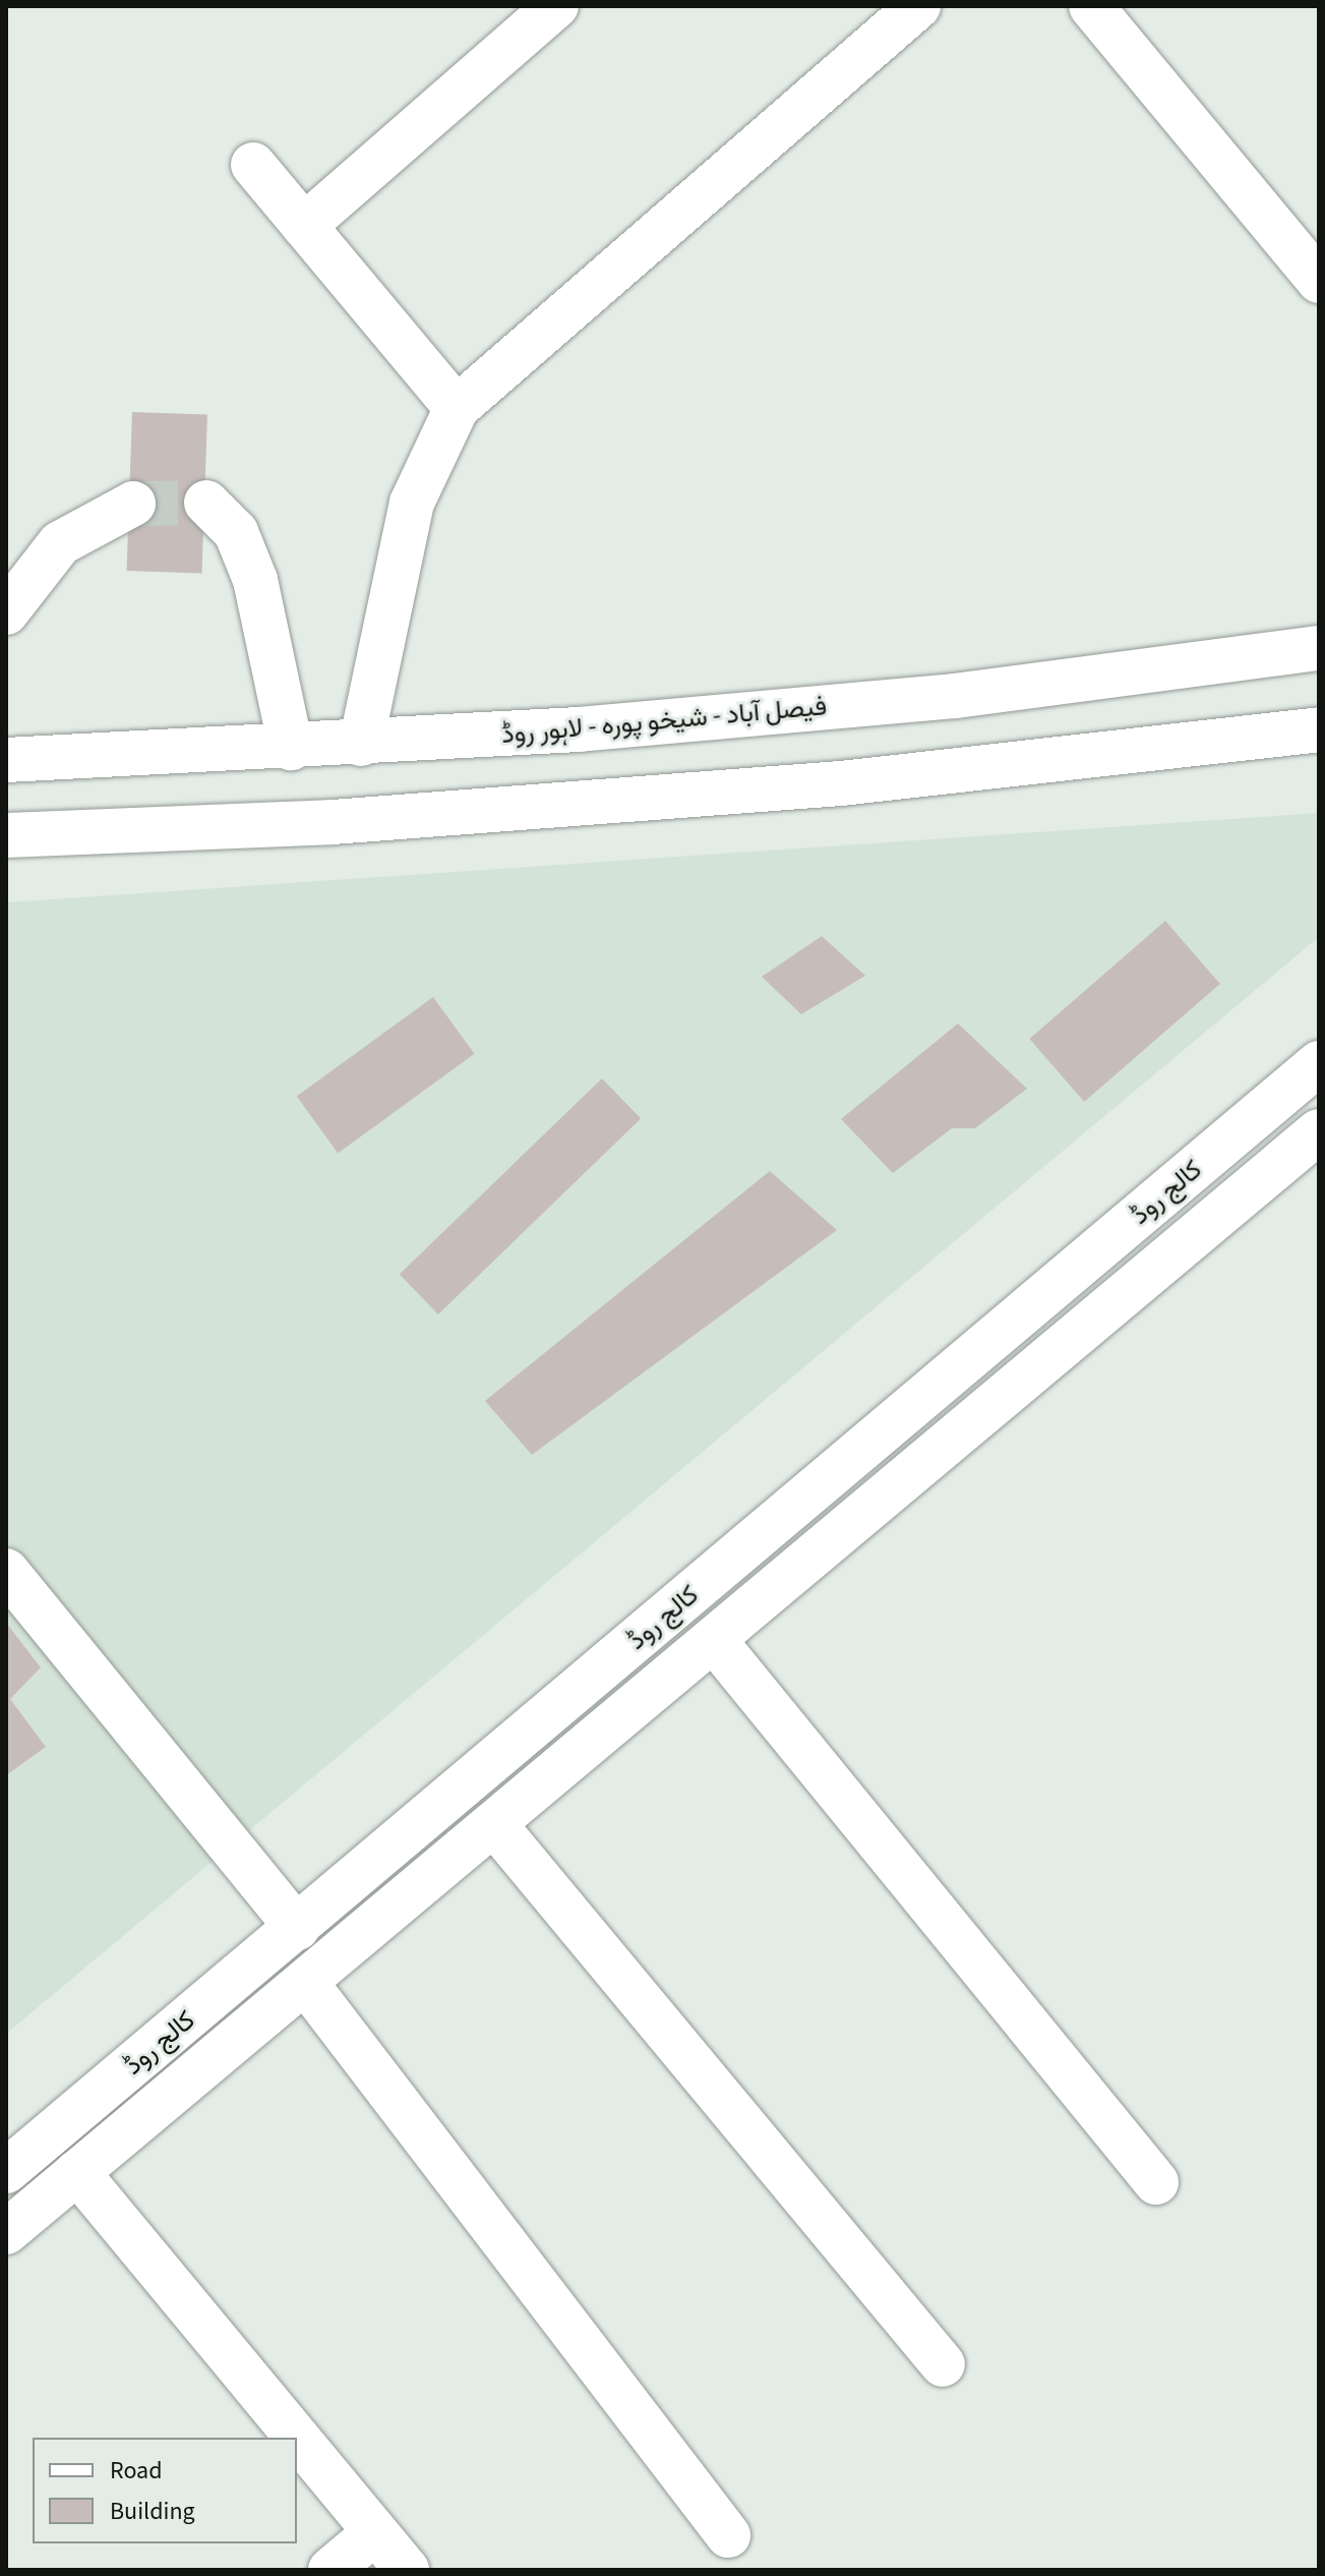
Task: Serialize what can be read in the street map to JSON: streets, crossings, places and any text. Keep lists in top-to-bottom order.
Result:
{
  "streets": {
    "main road": ["فیصل آباد - شیخو پورہ - لاہور روڈ", "کالج روڈ"]
  },
  "legend": ["Road", "Building"]
}
